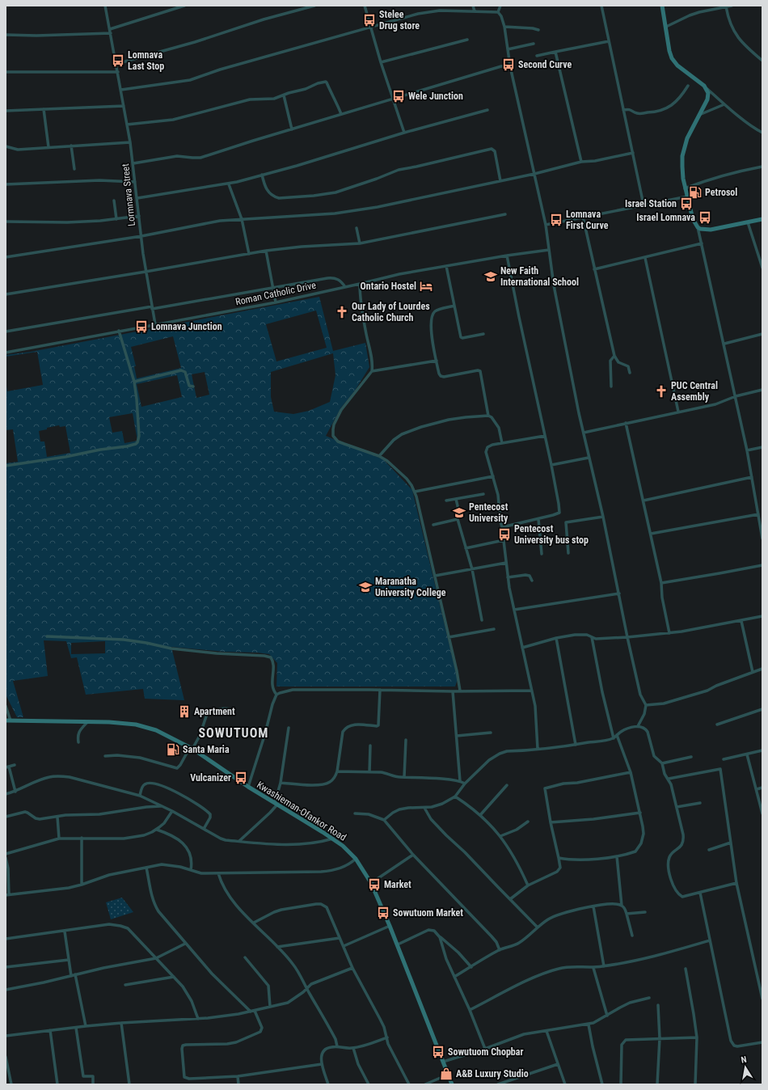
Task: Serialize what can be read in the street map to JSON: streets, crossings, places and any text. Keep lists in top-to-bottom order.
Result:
{
  "streets": {
    "main road": ["Kwashieman-Ofankor Road"],
    "street": ["Lormnava Street", "Roman Catholic Drive"]
  },
  "crossings": [
    ["Lormnava Street", "Roman Catholic Drive"]
  ],
  "districts": ["SOWUTUOM"],
  "places": {
    "bus stop": [
      "Stelee Drug store",
      "Lomnava Last Stop",
      "Second Curve",
      "Wele Junction",
      "Israel Station",
      "Israel Lomnava",
      "Lomnava First Curve",
      "Lomnava Junction",
      "Pentecost University bus stop",
      "Vulcanizer",
      "Market",
      "Sowutuom Market",
      "Sowutuom Chopbar"
    ],
    "fuel station": ["Petrosol", "Santa Maria"],
    "school or university": ["New Faith International School", "Pentecost University", "Maranatha University College"],
    "hotel": ["Ontario Hostel"],
    "church": ["Our Lady of Lourdes Catholic Church", "PUC Central Assembly"],
    "building": ["Apartment"],
    "shop": ["A&B Luxury Studio"]
  },
  "north": "top"
}
